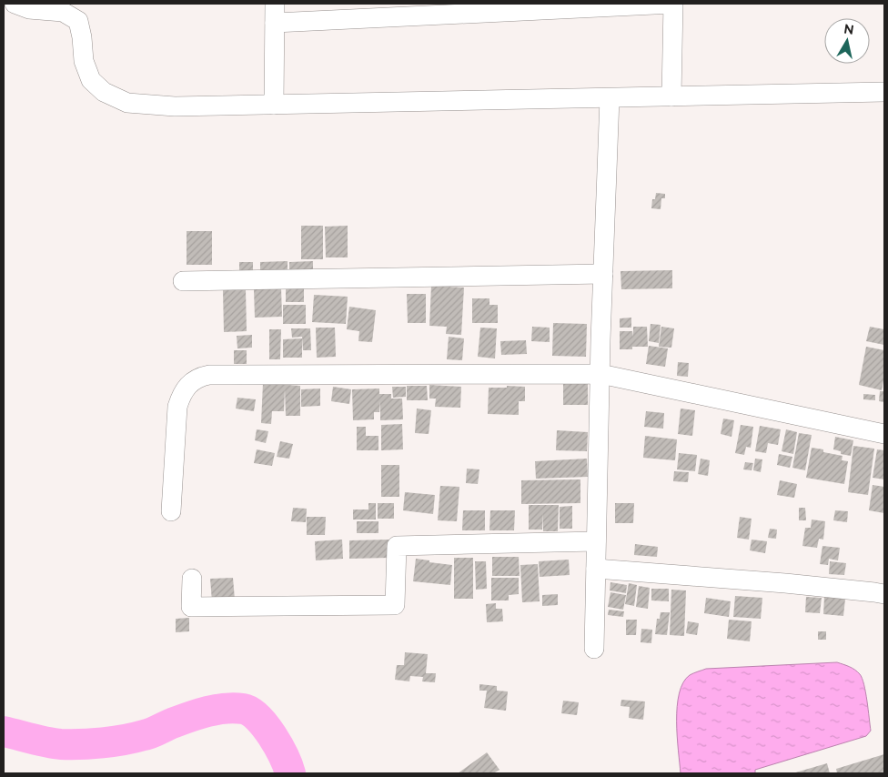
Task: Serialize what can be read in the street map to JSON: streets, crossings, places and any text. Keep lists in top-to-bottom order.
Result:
{
  "north": "top"
}
